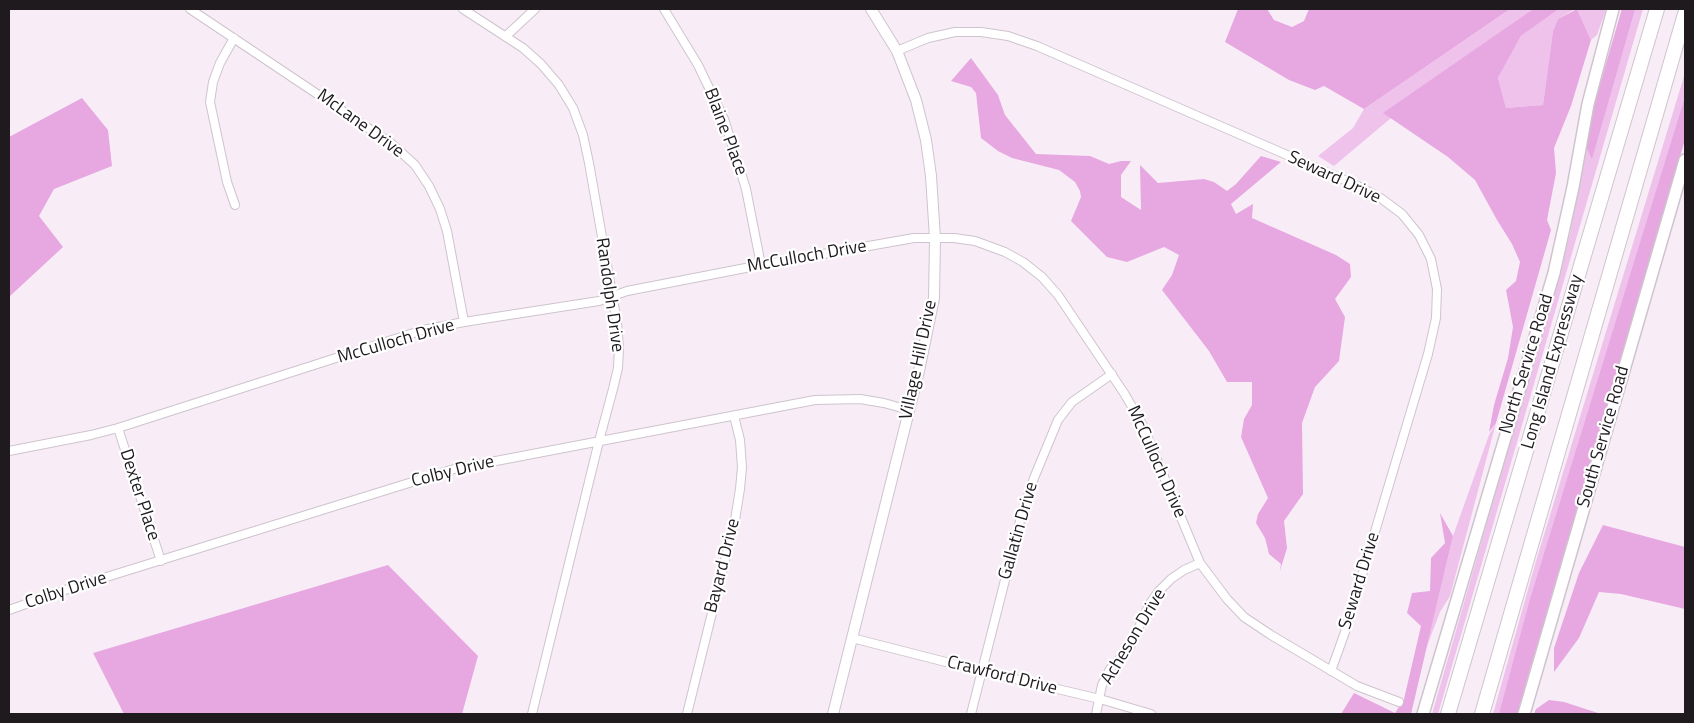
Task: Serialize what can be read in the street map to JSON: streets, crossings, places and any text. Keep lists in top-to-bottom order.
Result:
{
  "streets": {
    "highway": ["Long Island Expressway"],
    "main road": ["North Service Road", "South Service Road"],
    "street": [
      "McLane Drive",
      "Blaine Place",
      "Seward Drive",
      "McCulloch Drive",
      "Randolph Drive",
      "Village Hill Drive",
      "Colby Drive",
      "Dexter Place",
      "Gallatin Drive",
      "Bayard Drive",
      "Acheson Drive",
      "Crawford Drive"
    ]
  },
  "crossings": [
    ["McLane Drive", "McCulloch Drive"],
    ["Blaine Place", "McCulloch Drive"],
    ["Seward Drive", "McCulloch Drive"],
    ["Seward Drive", "Village Hill Drive"],
    ["McCulloch Drive", "Randolph Drive"],
    ["McCulloch Drive", "Village Hill Drive"],
    ["McCulloch Drive", "Dexter Place"],
    ["McCulloch Drive", "Gallatin Drive"],
    ["McCulloch Drive", "Acheson Drive"],
    ["Randolph Drive", "Colby Drive"],
    ["Village Hill Drive", "Colby Drive"],
    ["Village Hill Drive", "Crawford Drive"],
    ["Colby Drive", "Dexter Place"],
    ["Colby Drive", "Bayard Drive"],
    ["Gallatin Drive", "Crawford Drive"],
    ["Acheson Drive", "Crawford Drive"]
  ]
}
